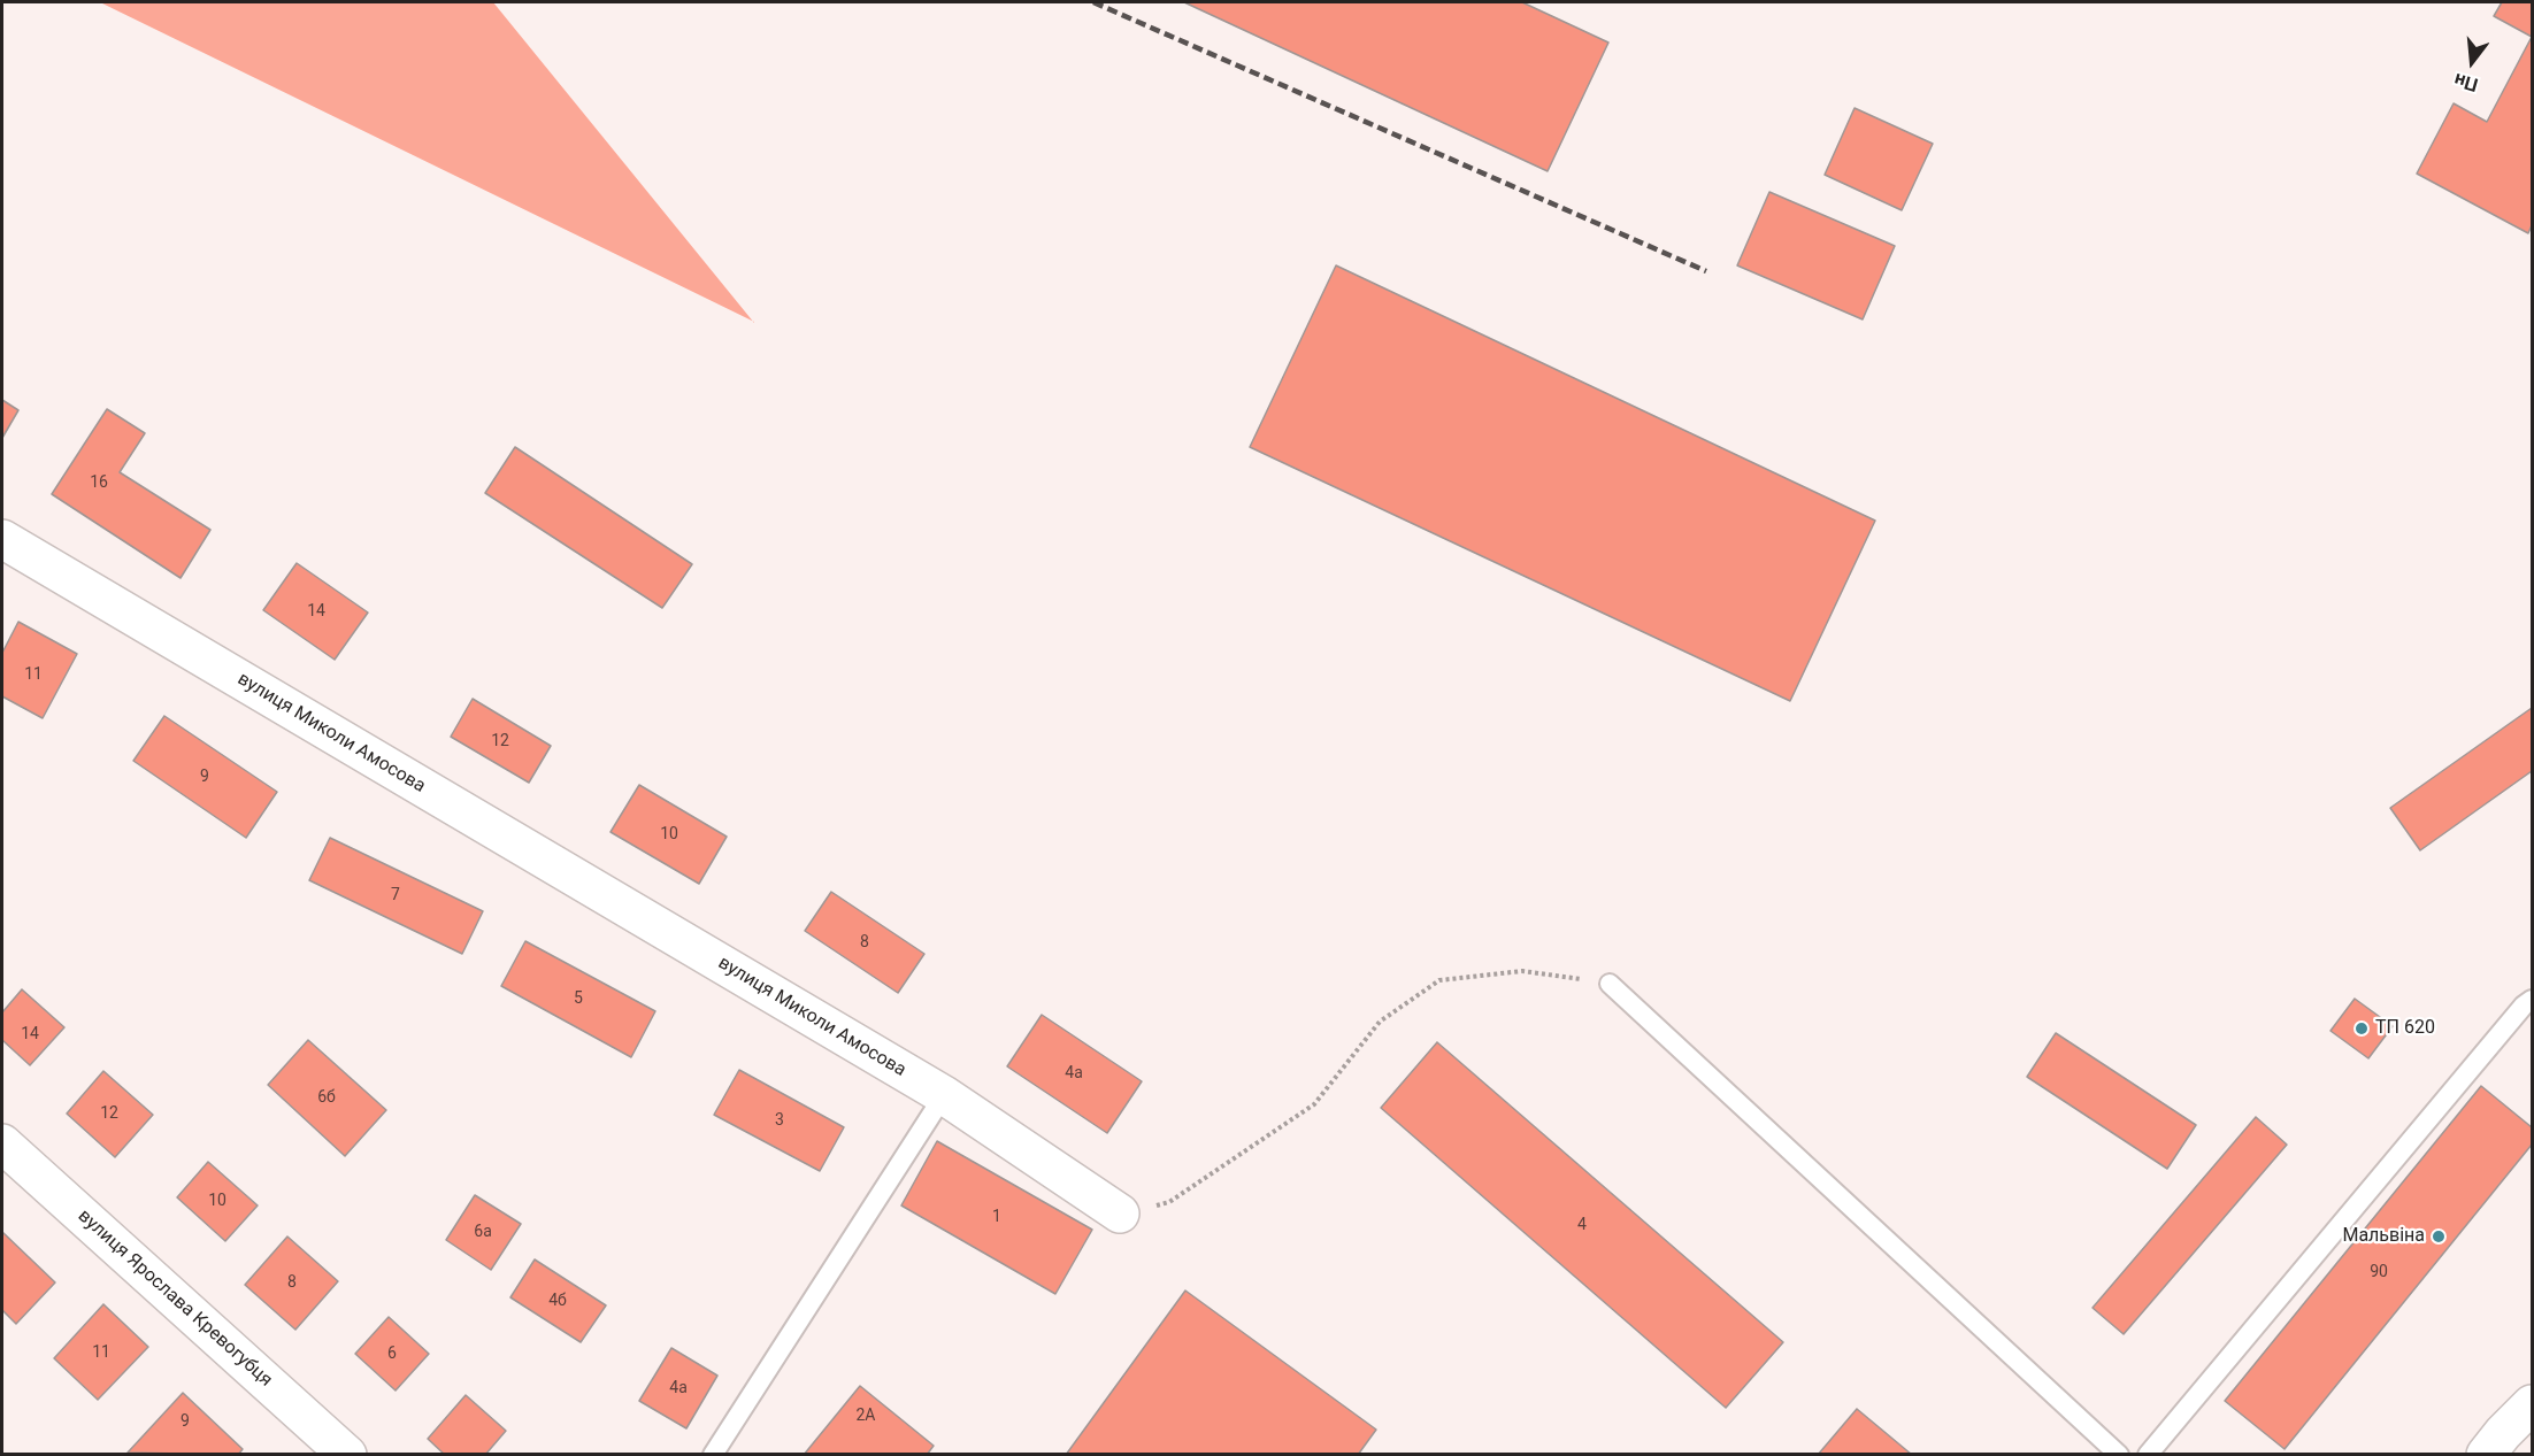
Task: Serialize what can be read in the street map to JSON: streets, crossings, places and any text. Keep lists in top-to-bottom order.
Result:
{
  "streets": {
    "street": ["вулиця Миколи Амосова", "вулиця Ярослава Кревогубця"]
  },
  "places": ["ТП 620", "Мальвіна"],
  "house_numbers": [
    "16",
    "14",
    "11",
    "12",
    "9",
    "10",
    "7",
    "8",
    "5",
    "14",
    "4а",
    "6б",
    "12",
    "3",
    "10",
    "1",
    "4",
    "6а",
    "90",
    "8",
    "4б",
    "11",
    "6",
    "4а",
    "2А",
    "9"
  ],
  "north": "bottom"
}
